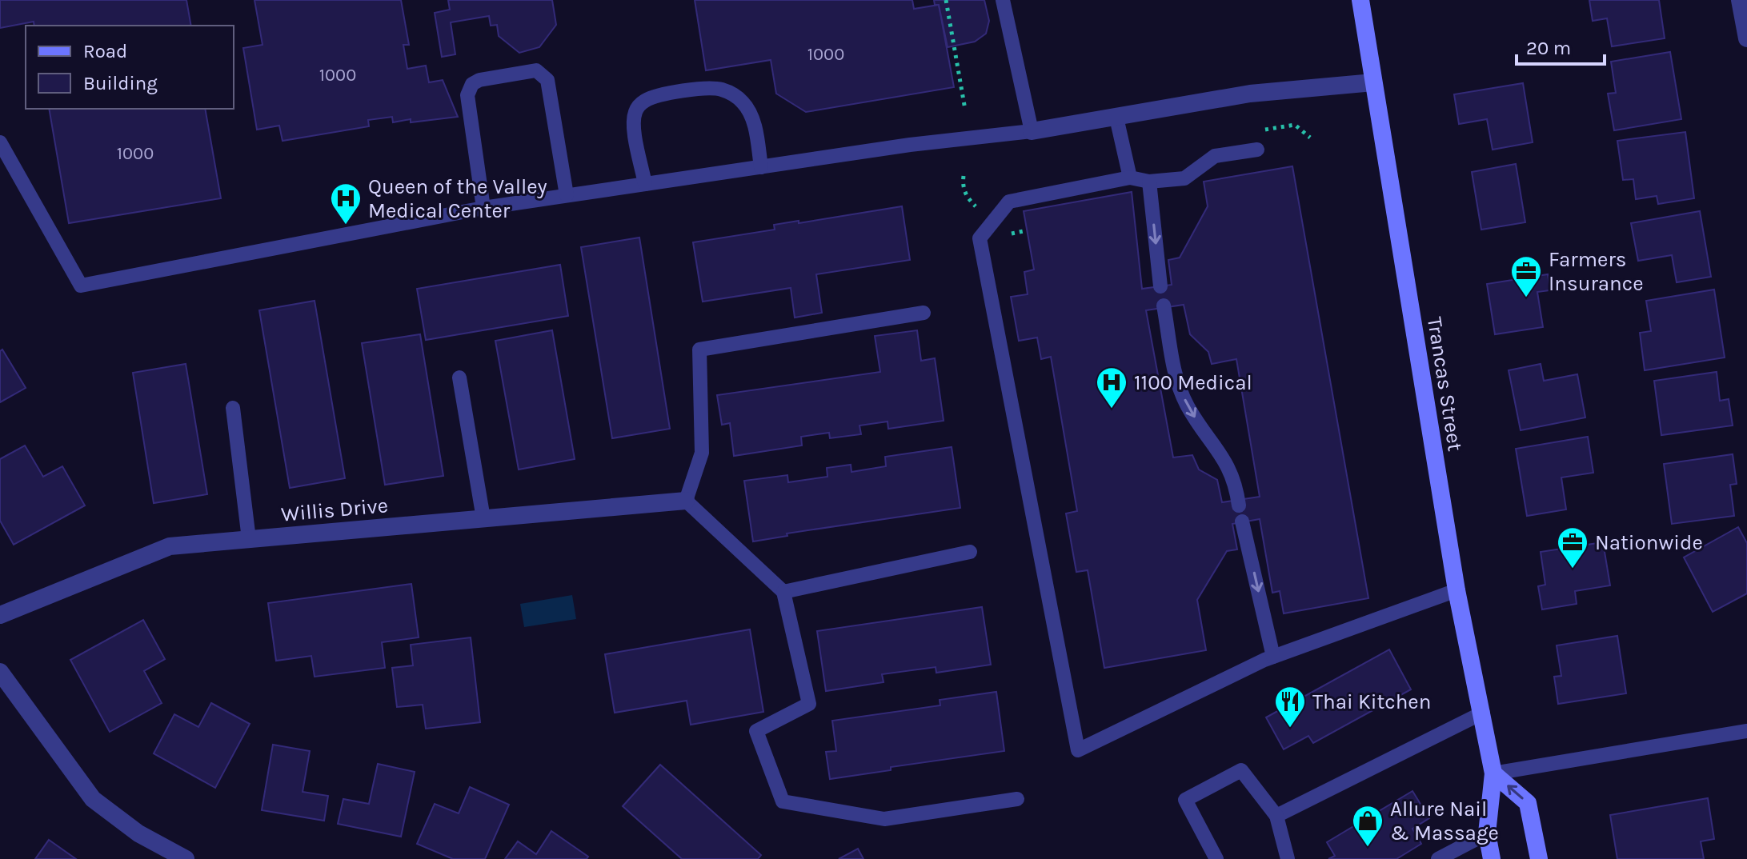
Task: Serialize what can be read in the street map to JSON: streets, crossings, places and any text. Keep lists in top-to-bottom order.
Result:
{
  "streets": {
    "main road": ["Trancas Street"],
    "street": ["Willis Drive"]
  },
  "places": {
    "hospital": ["Queen of the Valley Medical Center", "1100 Medical"],
    "office": ["Farmers Insurance", "Nationwide"],
    "restaurant": ["Thai Kitchen"],
    "shop": ["Allure Nail & Massage"]
  },
  "house_numbers": ["1000", "1000", "1000"],
  "legend": ["Road", "Building"],
  "scale_bar": "20 m"
}
